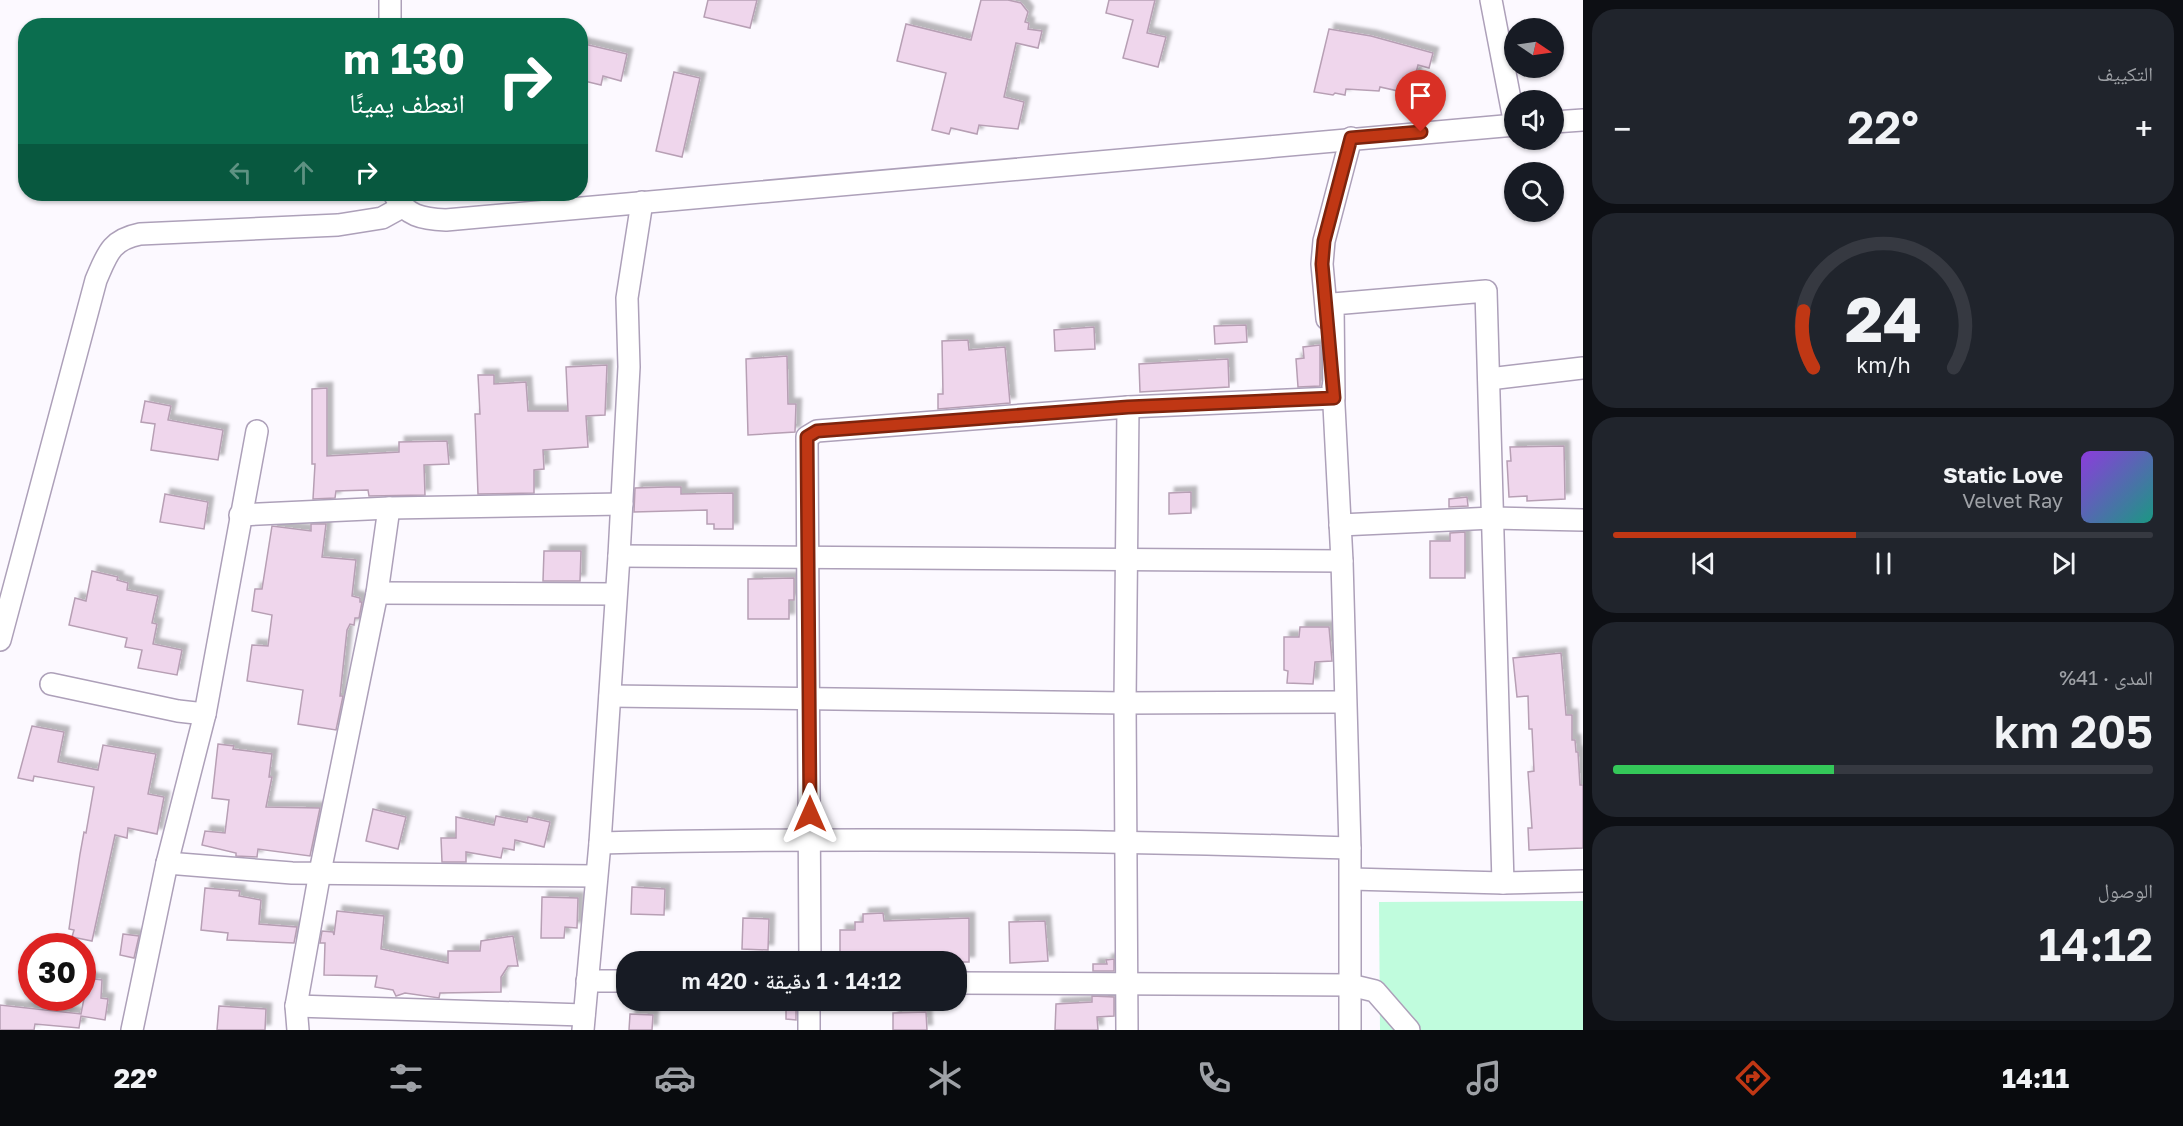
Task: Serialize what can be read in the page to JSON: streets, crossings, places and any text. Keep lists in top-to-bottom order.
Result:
{
  "north": "right",
  "page": {
    "tile": [
      "التكييف",
      ["المدى · 41%", "205 km"],
      ["الوصول", "14:12"]
    ],
    "turn": ["130 m", "انعطف يمينًا"],
    "heat": ["−", "22°", "+"],
    "song": ["Static Love", "Velvet Ray"],
    "limit": "30",
    "trip": "14:12 · 1 دقيقة · 420 m",
    "tabs": ["14:11", "22°"],
    "gauge": ["24", "km/h"]
  }
}
